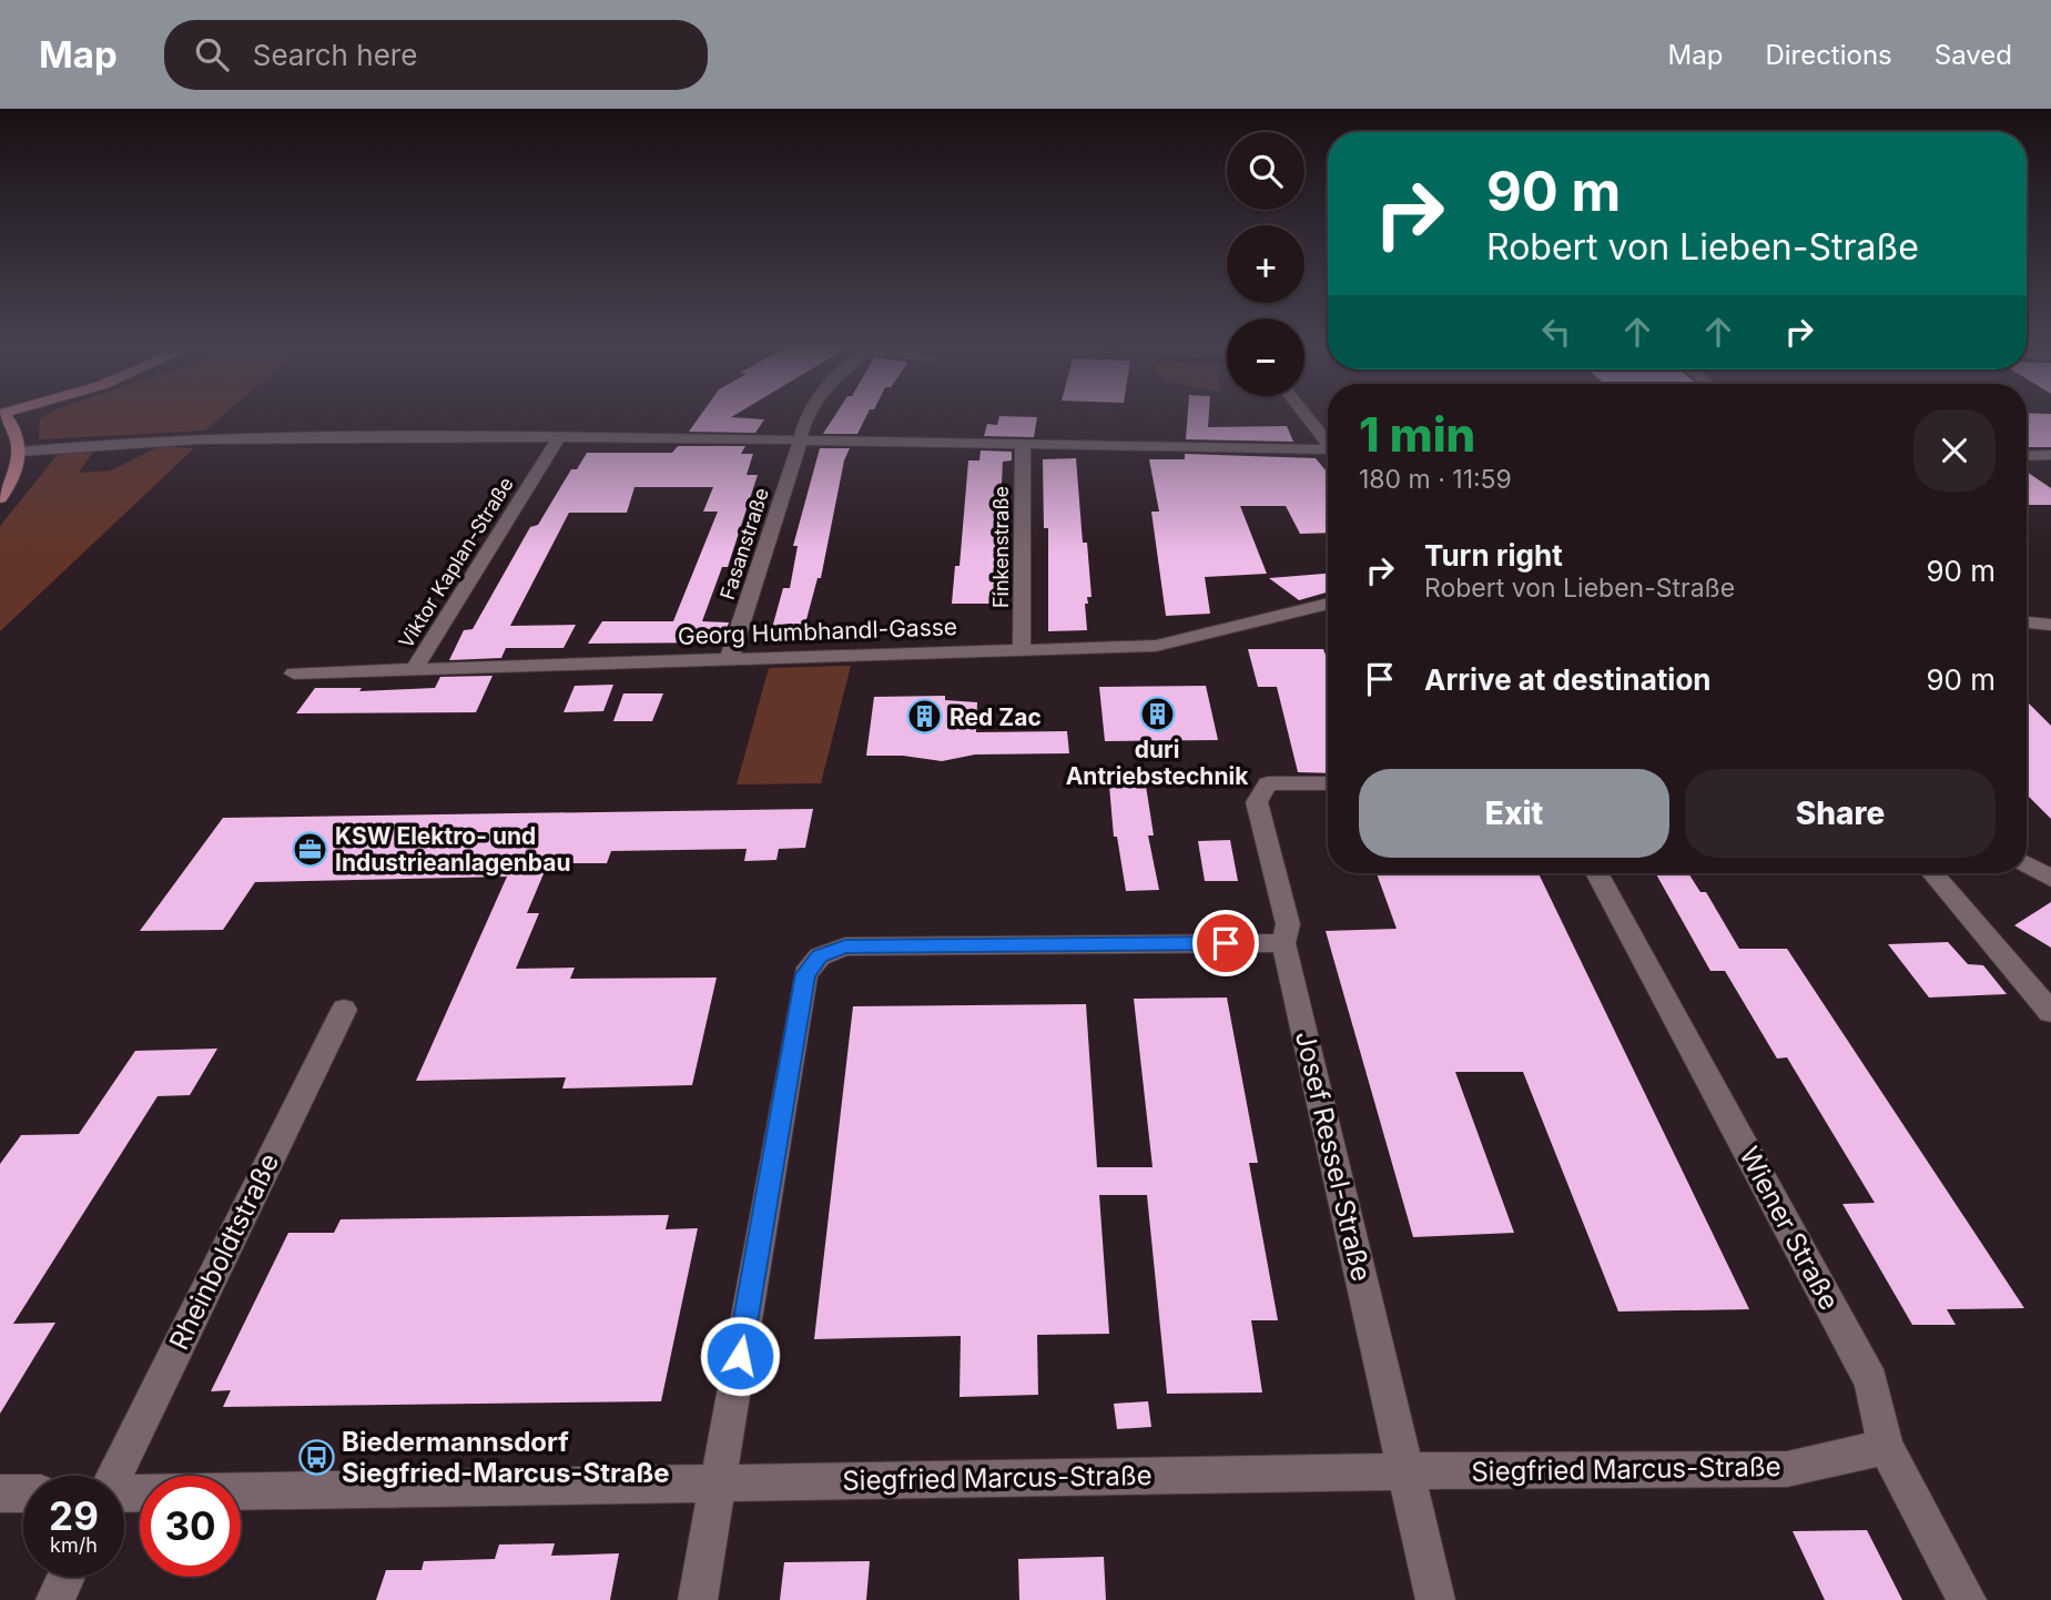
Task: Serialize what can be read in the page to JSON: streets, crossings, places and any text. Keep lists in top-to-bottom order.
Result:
{
  "streets": {
    "street": [
      "Fasanstraße",
      "Finkenstraße",
      "Viktor Kaplan-Straße",
      "Georg Humbhandl-Gasse",
      "Josef Ressel-Straße",
      "Wiener Straße",
      "Rheinboldtstraße",
      "Siegfried Marcus-Straße"
    ]
  },
  "crossings": [
    ["Fasanstraße", "Georg Humbhandl-Gasse"],
    ["Finkenstraße", "Georg Humbhandl-Gasse"],
    ["Viktor Kaplan-Straße", "Georg Humbhandl-Gasse"],
    ["Josef Ressel-Straße", "Siegfried Marcus-Straße"],
    ["Wiener Straße", "Siegfried Marcus-Straße"]
  ],
  "places": {
    "building": ["duri Antriebstechnik", "Red Zac"],
    "office": ["KSW Elektro- und Industrieanlagenbau"],
    "bus stop": ["Biedermannsdorf Siegfried-Marcus-Straße"]
  },
  "page": {
    "header": "Map",
    "search": "Search here",
    "nav": ["Map", "Directions", "Saved"],
    "map_buttons": ["+", "−"],
    "turn": ["90 m", "Robert von Lieben-Straße"],
    "heading": ["1 min", "180 m · 11:59"],
    "list": [
      {
        "name": "Turn right",
        "note": "Robert von Lieben-Straße",
        "value": "90 m"
      },
      {
        "name": "Arrive at destination",
        "value": "90 m"
      }
    ],
    "buttons": ["Exit", "Share"],
    "speed": "29 km/h",
    "limit": "30"
  }
}
